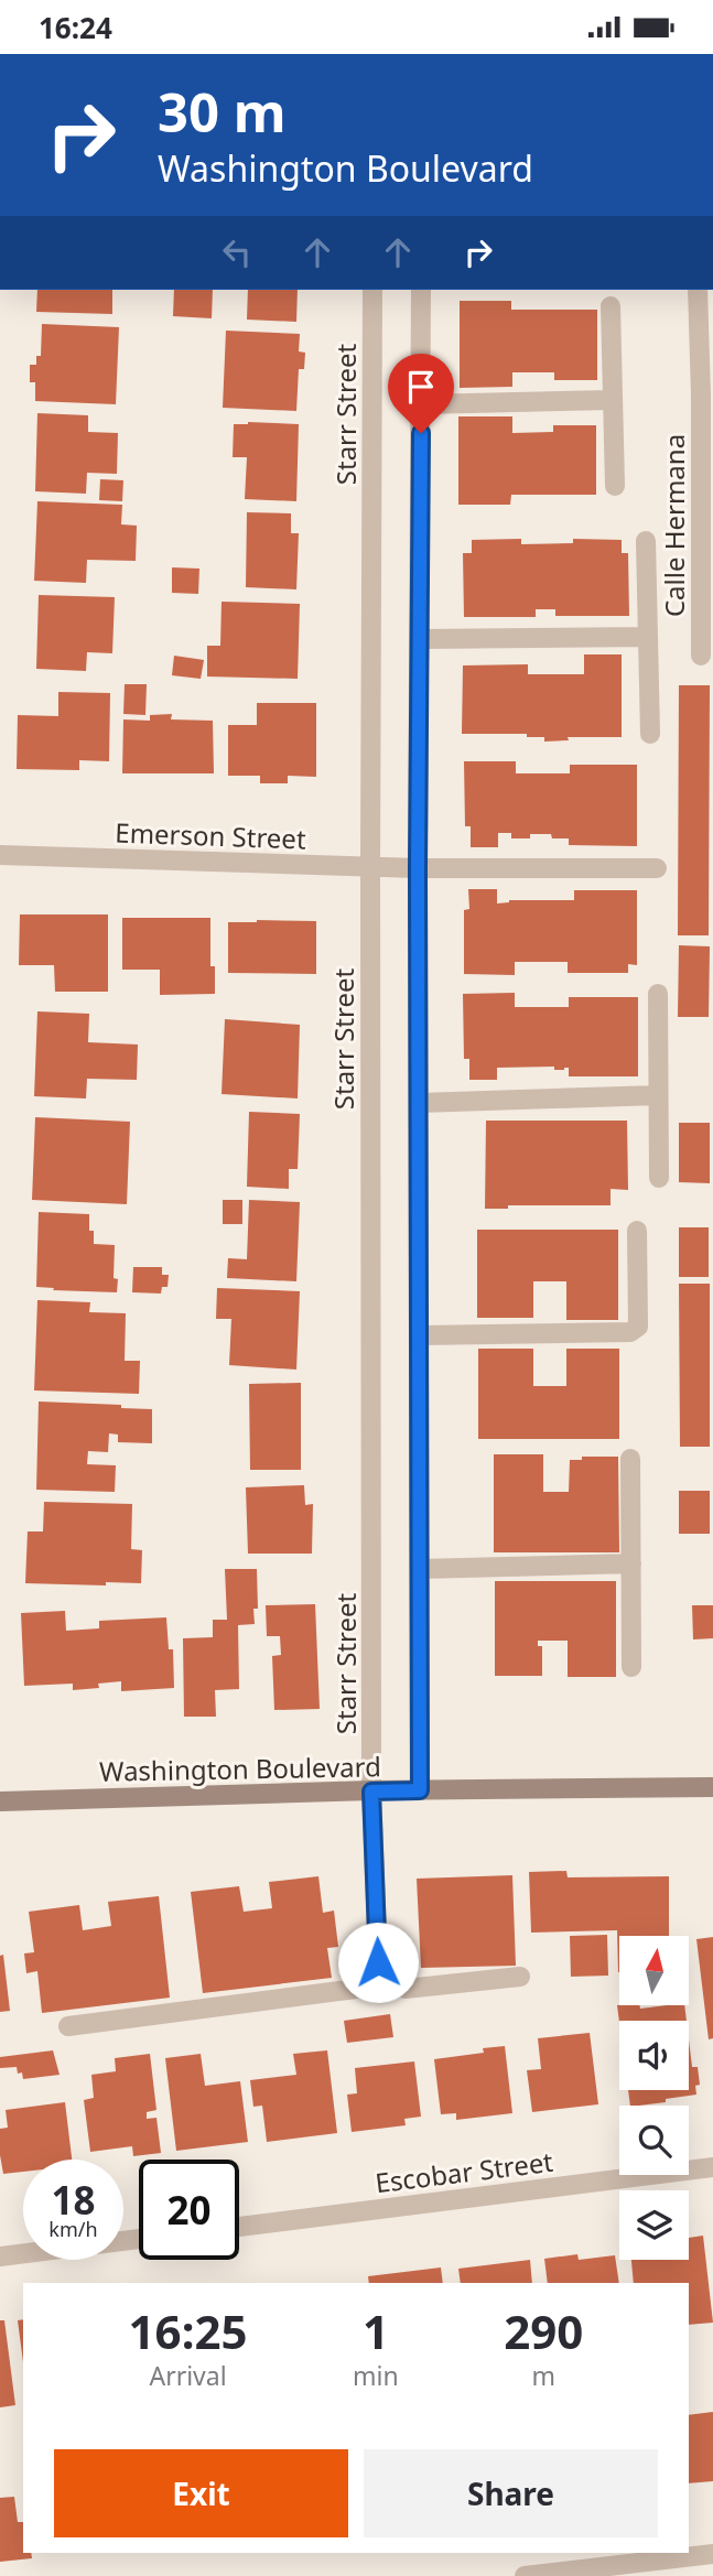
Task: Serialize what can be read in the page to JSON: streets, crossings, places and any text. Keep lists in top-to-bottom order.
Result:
{
  "streets": {
    "street": [
      "Starr Street",
      "Calle Hermana",
      "Emerson Street",
      "Washington Boulevard",
      "Escobar Street"
    ]
  },
  "crossings": [
    ["Starr Street", "Emerson Street"],
    ["Starr Street", "Washington Boulevard"]
  ],
  "north": "top",
  "page": {
    "status": "16:24",
    "turn": ["30 m", "Washington Boulevard"],
    "speed": "18 km/h",
    "limit": "20",
    "eta": [
      "16:25",
      "Arrival",
      "1",
      "min",
      "290",
      "m"
    ],
    "buttons": ["Exit", "Share"]
  }
}
